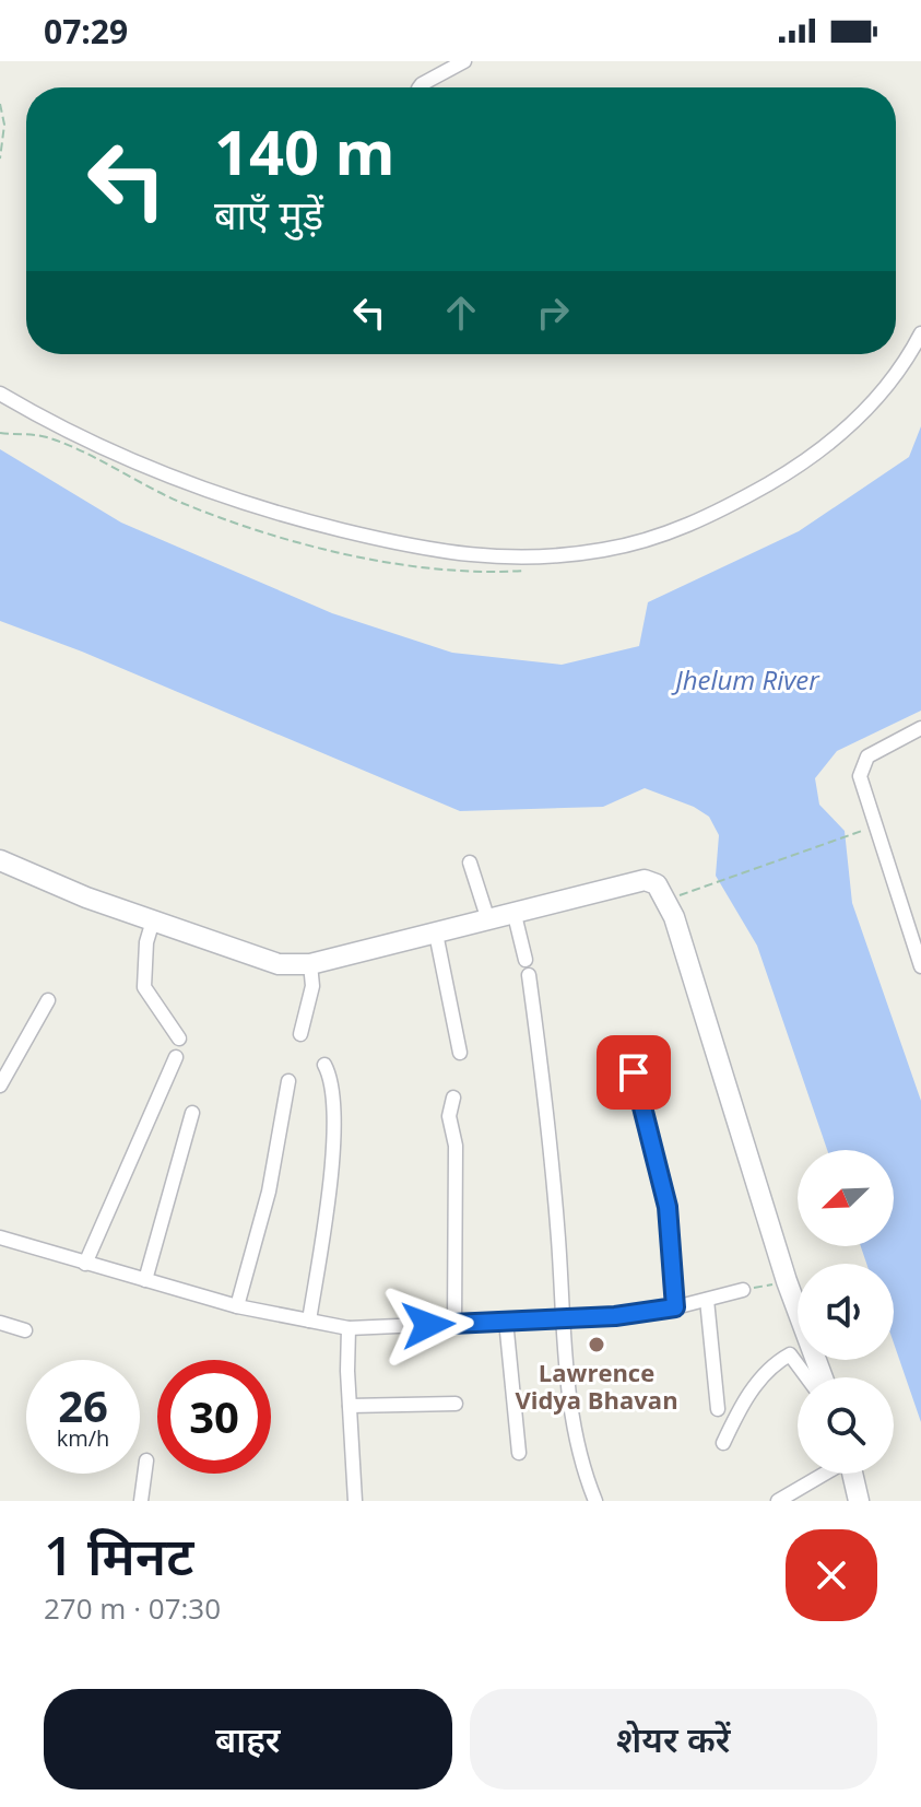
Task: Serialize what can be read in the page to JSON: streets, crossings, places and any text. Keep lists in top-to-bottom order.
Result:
{
  "water": ["Jhelum River"],
  "places": ["Lawrence Vidya Bhavan"],
  "north": "bottom left",
  "page": {
    "status": "07:29",
    "turn": ["140 m", "बाएँ मुड़ें"],
    "speed": "26 km/h",
    "limit": "30",
    "heading": ["1 मिनट", "270 m · 07:30"],
    "buttons": ["बाहर", "शेयर करें"]
  }
}
